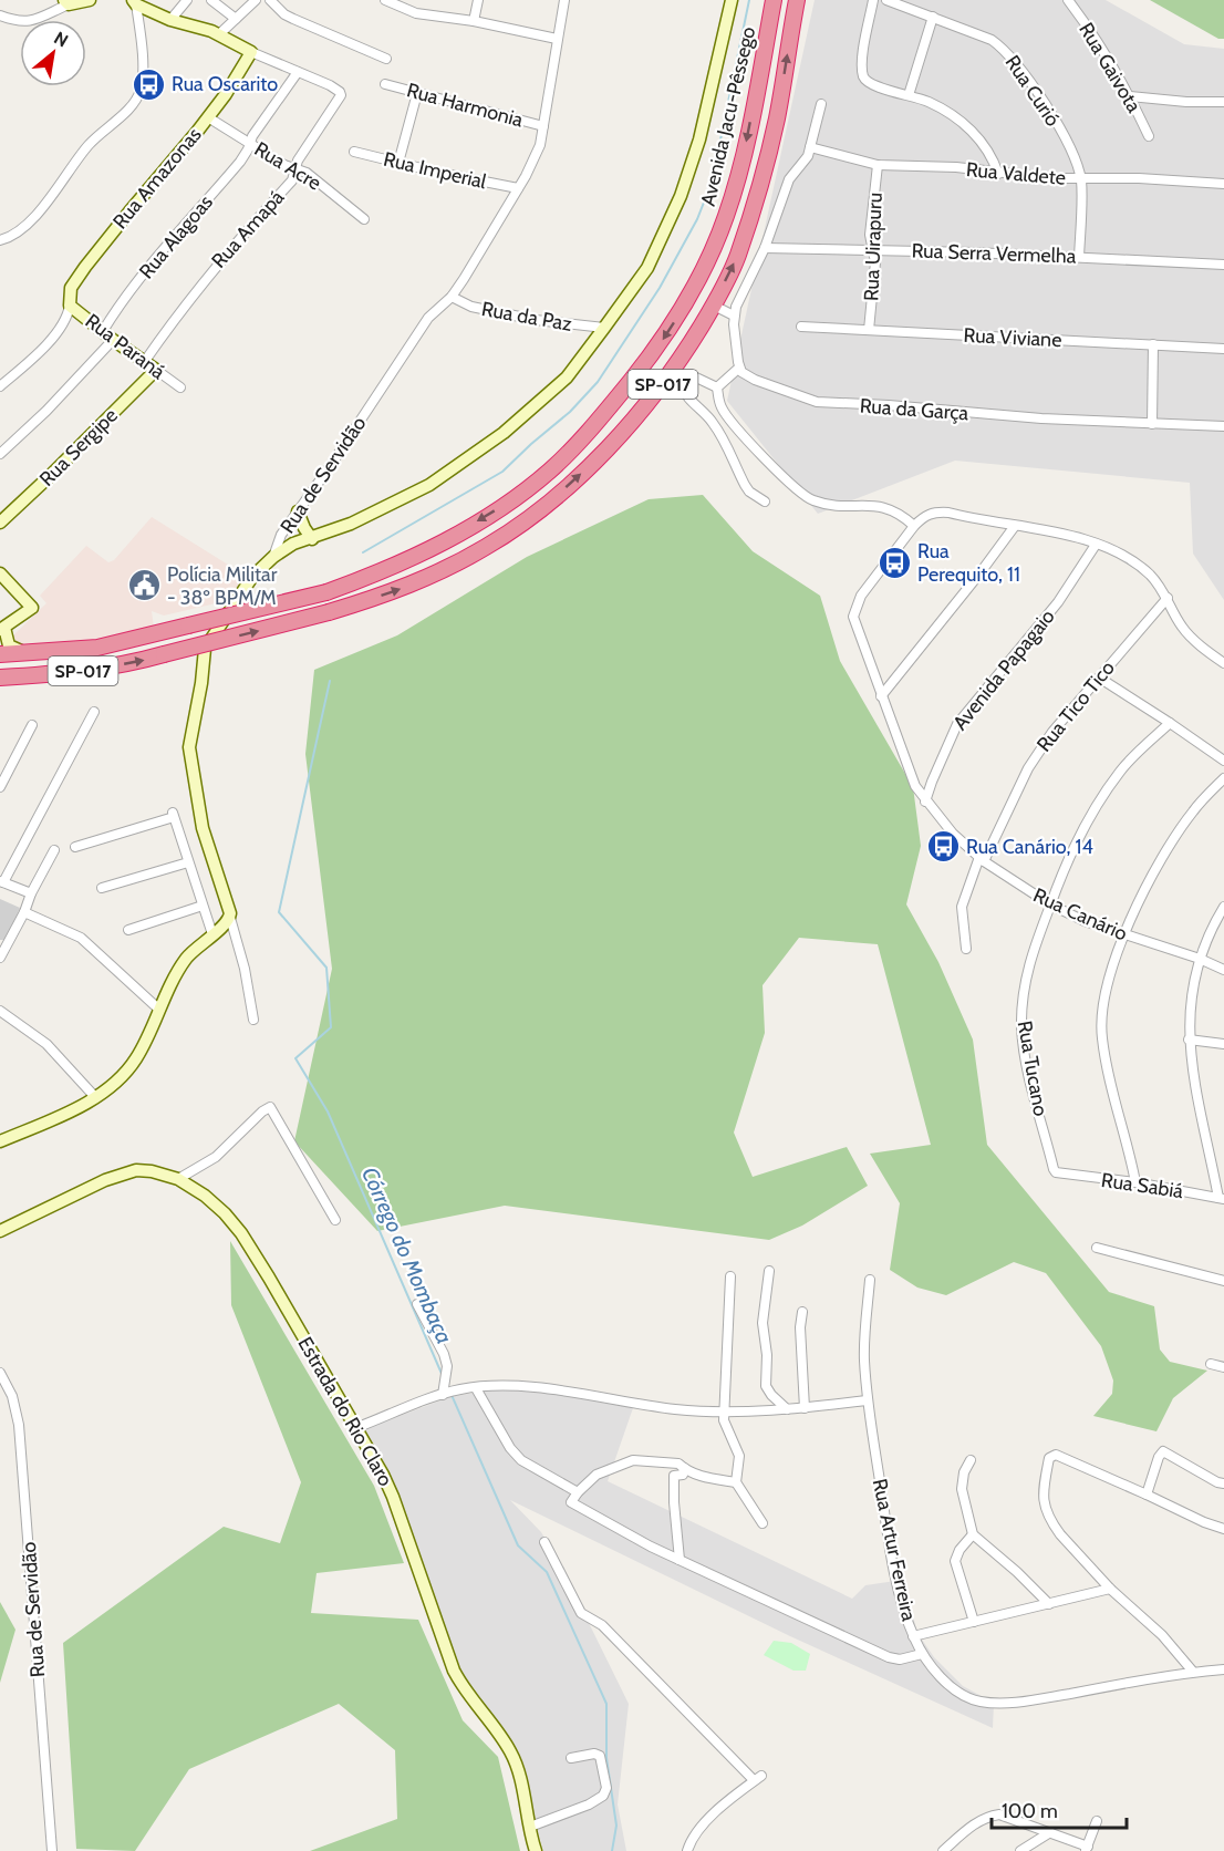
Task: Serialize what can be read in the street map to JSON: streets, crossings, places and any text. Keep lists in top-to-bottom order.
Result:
{
  "streets": {
    "highway": ["Avenida Jacu-Pêssego", "SP-017"],
    "main road": [
      "Rua Amazonas",
      "Rua Paraná",
      "Rua Sergipe",
      "Rua de Servidão",
      "Estrada do Rio Claro"
    ],
    "street": [
      "Rua Gaivota",
      "Rua Curió",
      "Rua Harmonia",
      "Rua Acre",
      "Rua Imperial",
      "Rua Valdete",
      "Rua Amapá",
      "Rua Alagoas",
      "Rua Uirapuru",
      "Rua Serra Vermelha",
      "Rua da Paz",
      "Rua Viviane",
      "Rua da Garça",
      "Avenida Papagaio",
      "Rua Tico Tico",
      "Rua Canário",
      "Rua Tucano",
      "Rua Sabiá",
      "Rua Artur Ferreira"
    ]
  },
  "crossings": [
    ["Rua Curió", "Rua Valdete"],
    ["Rua Curió", "Rua Serra Vermelha"],
    ["Rua Harmonia", "Rua de Servidão"],
    ["Rua Acre", "Rua Amazonas"],
    ["Rua Acre", "Rua Amapá"],
    ["Rua Acre", "Rua Alagoas"],
    ["Rua Imperial", "Rua de Servidão"],
    ["Rua Valdete", "Rua Uirapuru"],
    ["Rua Amazonas", "Rua Paraná"],
    ["Rua Amapá", "Rua Alagoas"],
    ["Rua Amapá", "Rua Paraná"],
    ["Rua Alagoas", "Rua Paraná"],
    ["Rua Uirapuru", "Rua Serra Vermelha"],
    ["Rua Uirapuru", "Rua Viviane"],
    ["Rua da Paz", "Rua de Servidão"],
    ["Rua Paraná", "Rua Sergipe"],
    ["Avenida Papagaio", "Rua Canário"],
    ["Rua Tico Tico", "Rua Canário"],
    ["Rua Canário", "Rua Tucano"],
    ["Rua Tucano", "Rua Sabiá"]
  ],
  "water": ["Córrego do Mombaça"],
  "places": {
    "bus stop": ["Rua Oscarito", "Rua Perequito, 11", "Rua Canário, 14"],
    "public building": ["Polícia Militar - 38º BPM/M"]
  },
  "scale_bar": "100 m",
  "north": "top right"
}
